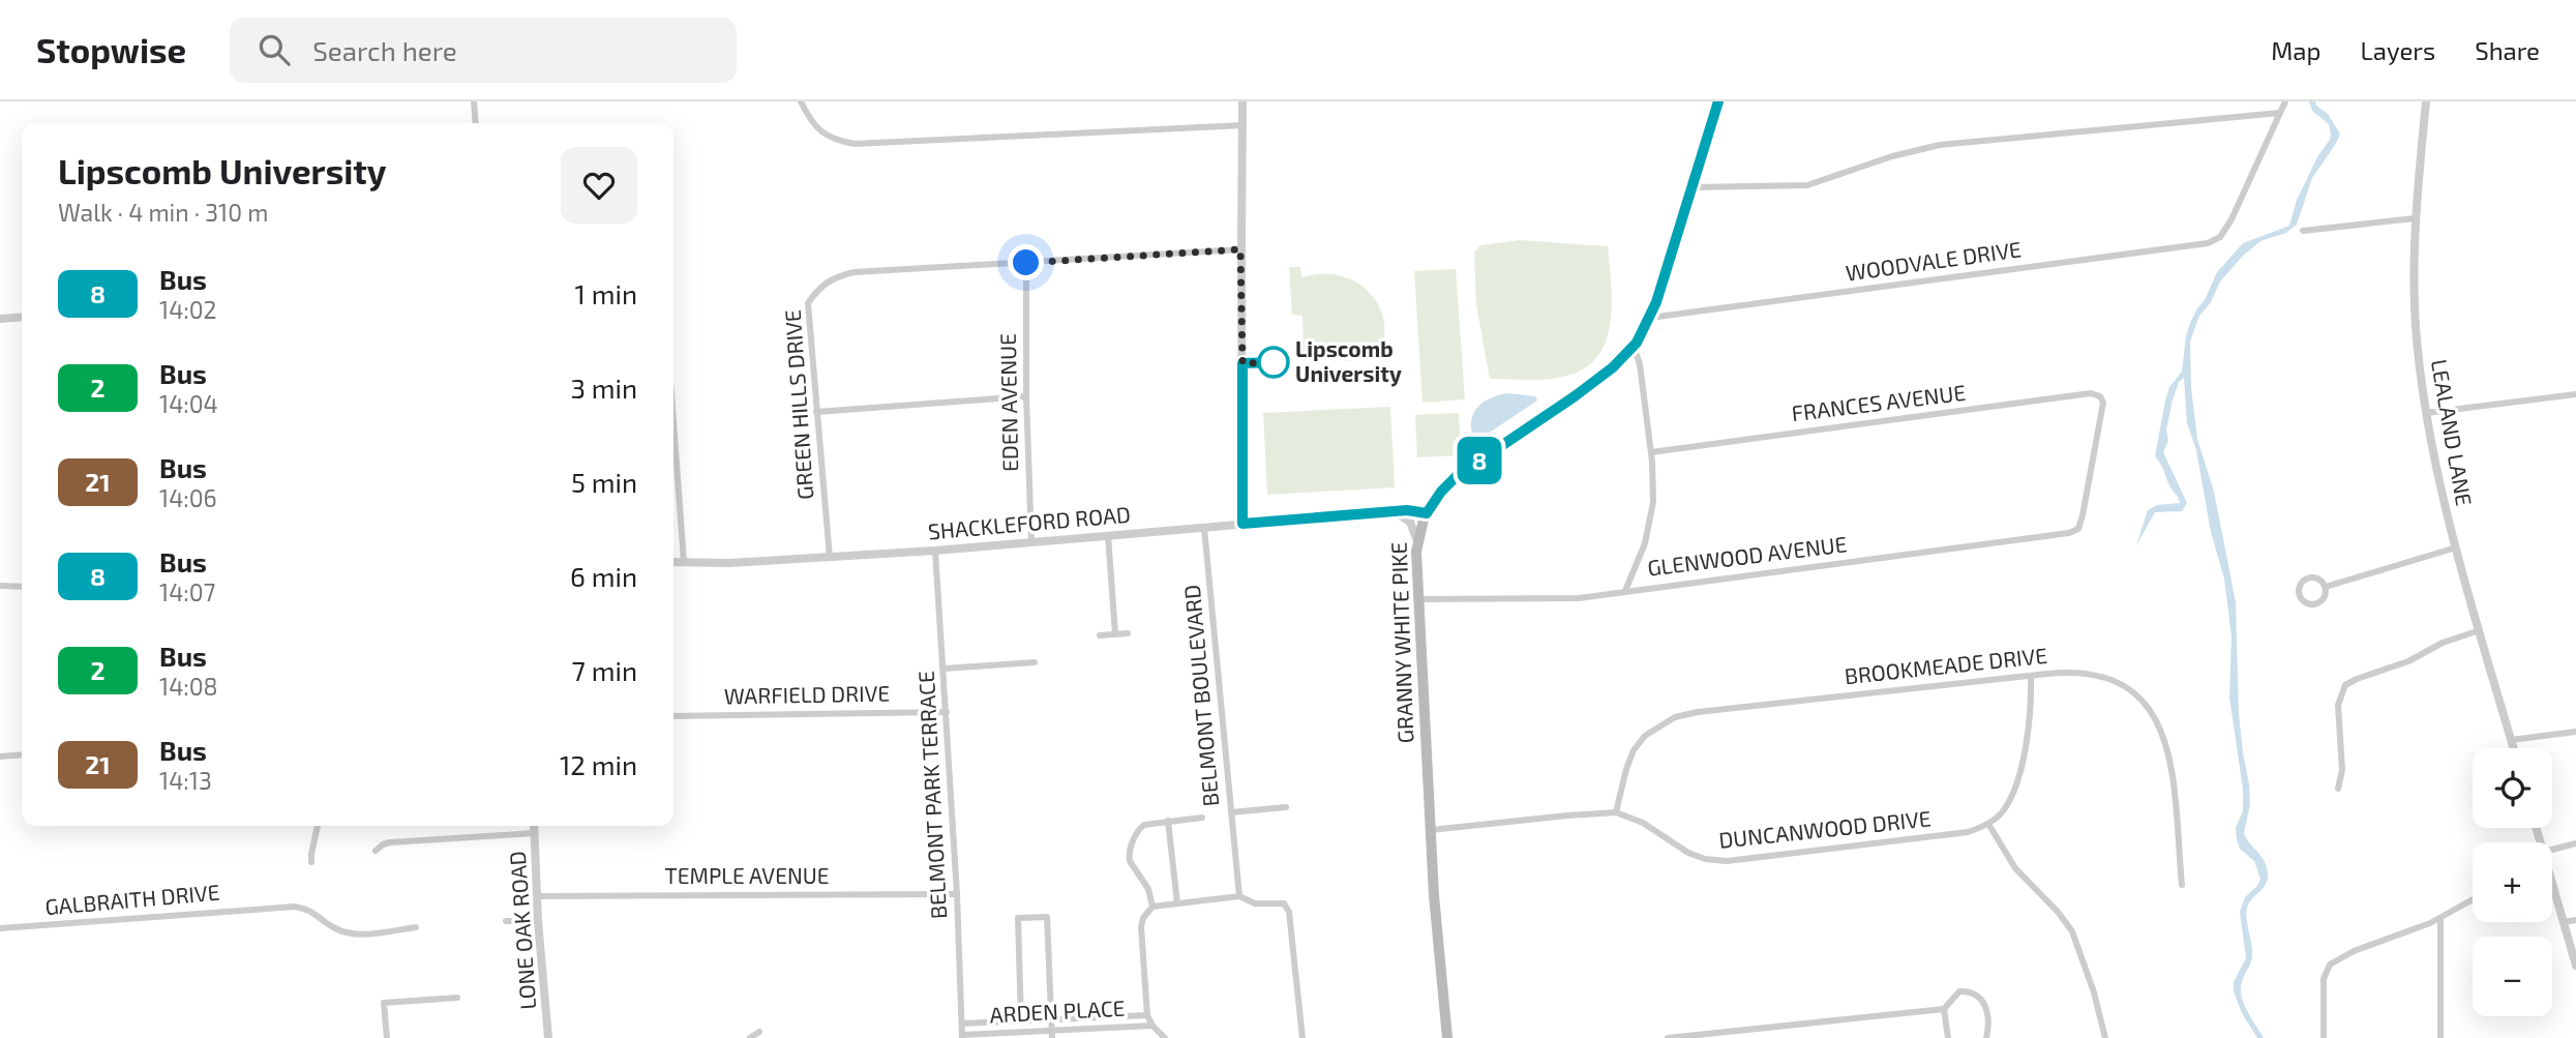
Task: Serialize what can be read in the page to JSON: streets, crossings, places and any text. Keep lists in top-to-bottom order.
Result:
{
  "streets": {
    "main road": ["GRANNY WHITE PIKE"],
    "street": [
      "WOODVALE DRIVE",
      "EDEN AVENUE",
      "FRANCES AVENUE",
      "GREEN HILLS DRIVE",
      "LEALAND LANE",
      "SHACKLEFORD ROAD",
      "GLENWOOD AVENUE",
      "BROOKMEADE DRIVE",
      "WARFIELD DRIVE",
      "BELMONT BOULEVARD",
      "BELMONT PARK TERRACE",
      "DUNCANWOOD DRIVE",
      "TEMPLE AVENUE",
      "GALBRAITH DRIVE",
      "LONE OAK ROAD",
      "ARDEN PLACE"
    ]
  },
  "crossings": [
    ["WOODVALE DRIVE", "GRANNY WHITE PIKE"],
    ["EDEN AVENUE", "GREEN HILLS DRIVE"],
    ["EDEN AVENUE", "SHACKLEFORD ROAD"],
    ["FRANCES AVENUE", "GLENWOOD AVENUE"],
    ["GREEN HILLS DRIVE", "SHACKLEFORD ROAD"],
    ["SHACKLEFORD ROAD", "GRANNY WHITE PIKE"],
    ["SHACKLEFORD ROAD", "BELMONT BOULEVARD"],
    ["SHACKLEFORD ROAD", "BELMONT PARK TERRACE"],
    ["GLENWOOD AVENUE", "GRANNY WHITE PIKE"],
    ["GRANNY WHITE PIKE", "DUNCANWOOD DRIVE"],
    ["BROOKMEADE DRIVE", "DUNCANWOOD DRIVE"],
    ["WARFIELD DRIVE", "BELMONT PARK TERRACE"],
    ["BELMONT PARK TERRACE", "TEMPLE AVENUE"],
    ["BELMONT PARK TERRACE", "ARDEN PLACE"],
    ["TEMPLE AVENUE", "LONE OAK ROAD"]
  ],
  "places": ["Lipscomb University"],
  "lines": ["bus line 8"],
  "page": {
    "header": "Stopwise",
    "search": "Search here",
    "nav": ["Map", "Layers", "Share"],
    "on_map": "8",
    "heading": ["Lipscomb University", "Walk · 4 min · 310 m"],
    "list": [
      {
        "mark": "8",
        "name": "Bus",
        "note": "14:02",
        "value": "1 min"
      },
      {
        "mark": "2",
        "name": "Bus",
        "note": "14:04",
        "value": "3 min"
      },
      {
        "mark": "21",
        "name": "Bus",
        "note": "14:06",
        "value": "5 min"
      },
      {
        "mark": "8",
        "name": "Bus",
        "note": "14:07",
        "value": "6 min"
      },
      {
        "mark": "2",
        "name": "Bus",
        "note": "14:08",
        "value": "7 min"
      },
      {
        "mark": "21",
        "name": "Bus",
        "note": "14:13",
        "value": "12 min"
      }
    ],
    "map_buttons": ["+", "−"]
  }
}
